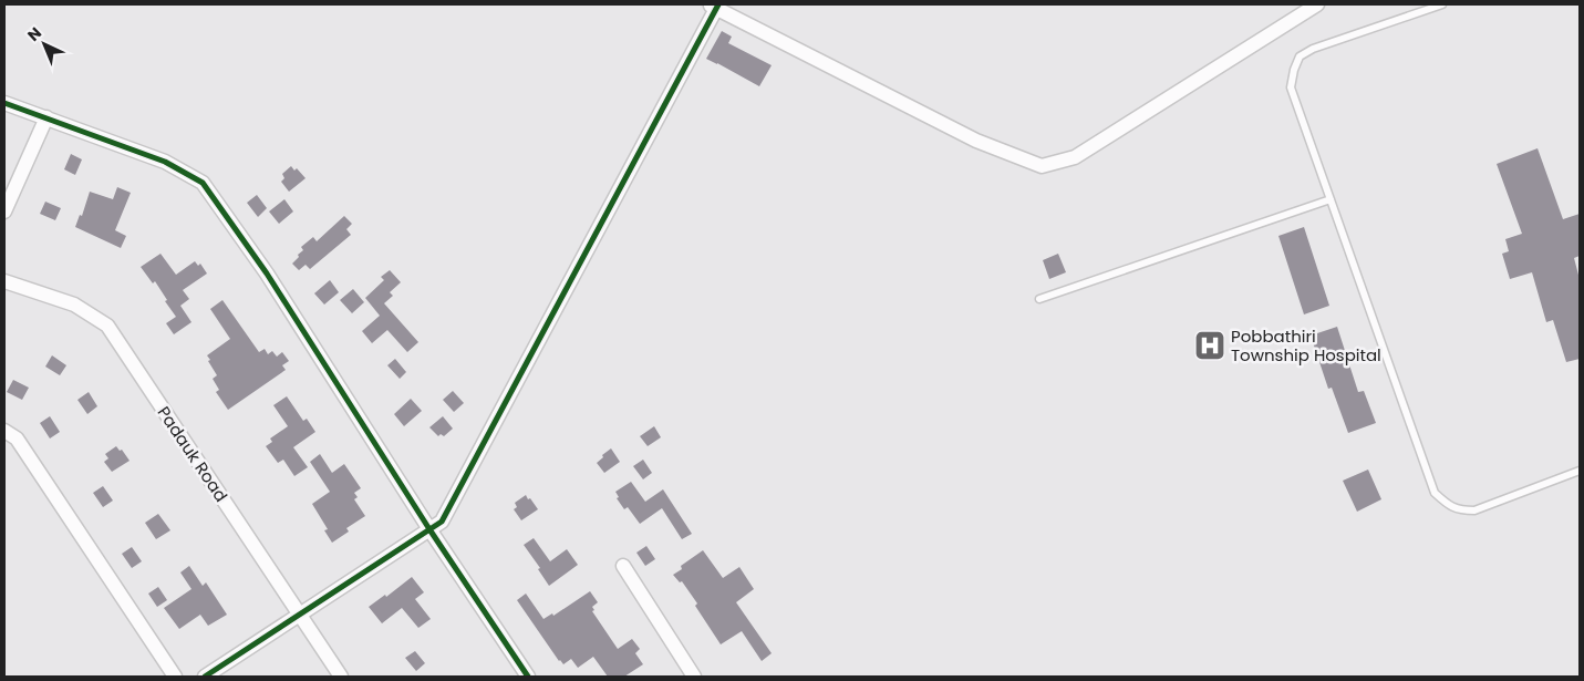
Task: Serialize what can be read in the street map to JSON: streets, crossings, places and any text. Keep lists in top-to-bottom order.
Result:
{
  "streets": {
    "street": ["Padauk Road"]
  },
  "places": {
    "hospital": ["Pobbathiri Township Hospital"]
  },
  "north": "top left"
}
